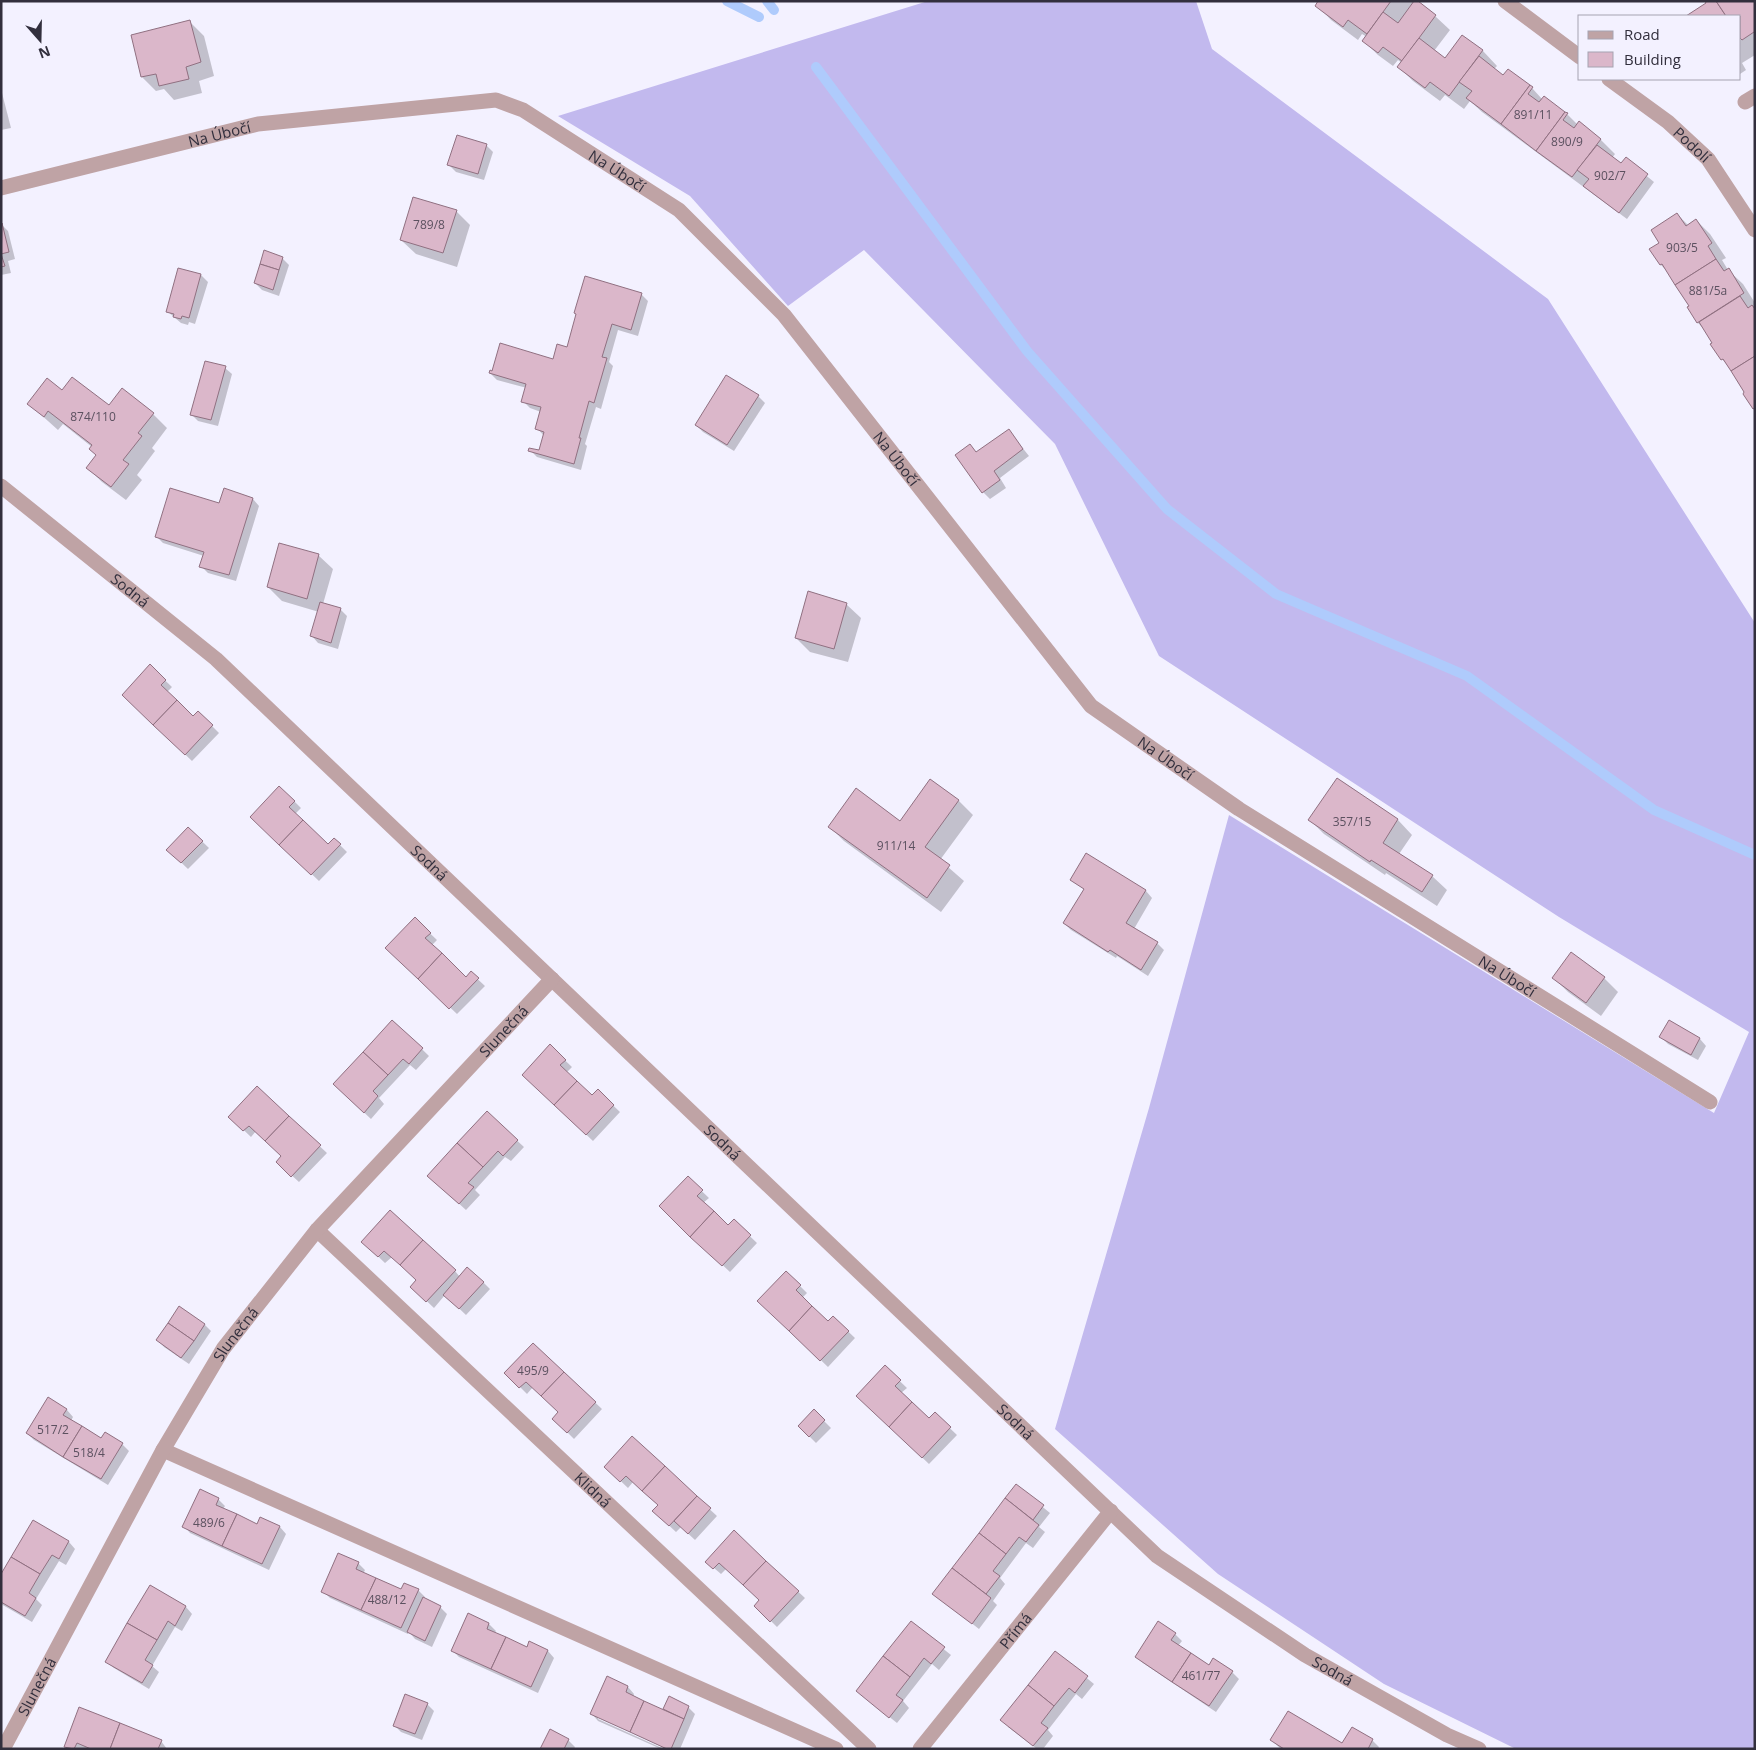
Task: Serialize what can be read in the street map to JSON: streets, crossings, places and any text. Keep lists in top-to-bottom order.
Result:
{
  "streets": {
    "street": [
      "Na Úbočí",
      "Podolí",
      "Sodná",
      "Slunečná",
      "Klidná",
      "Přímá"
    ]
  },
  "crossings": [
    ["Sodná", "Slunečná"],
    ["Sodná", "Přímá"],
    ["Slunečná", "Klidná"]
  ],
  "house_numbers": [
    "891/11",
    "890/9",
    "902/7",
    "789/8",
    "903/5",
    "881/5a",
    "874/110",
    "357/15",
    "911/14",
    "495/9",
    "517/2",
    "518/4",
    "489/6",
    "488/12",
    "461/77"
  ],
  "legend": ["Road", "Building"],
  "north": "bottom"
}
